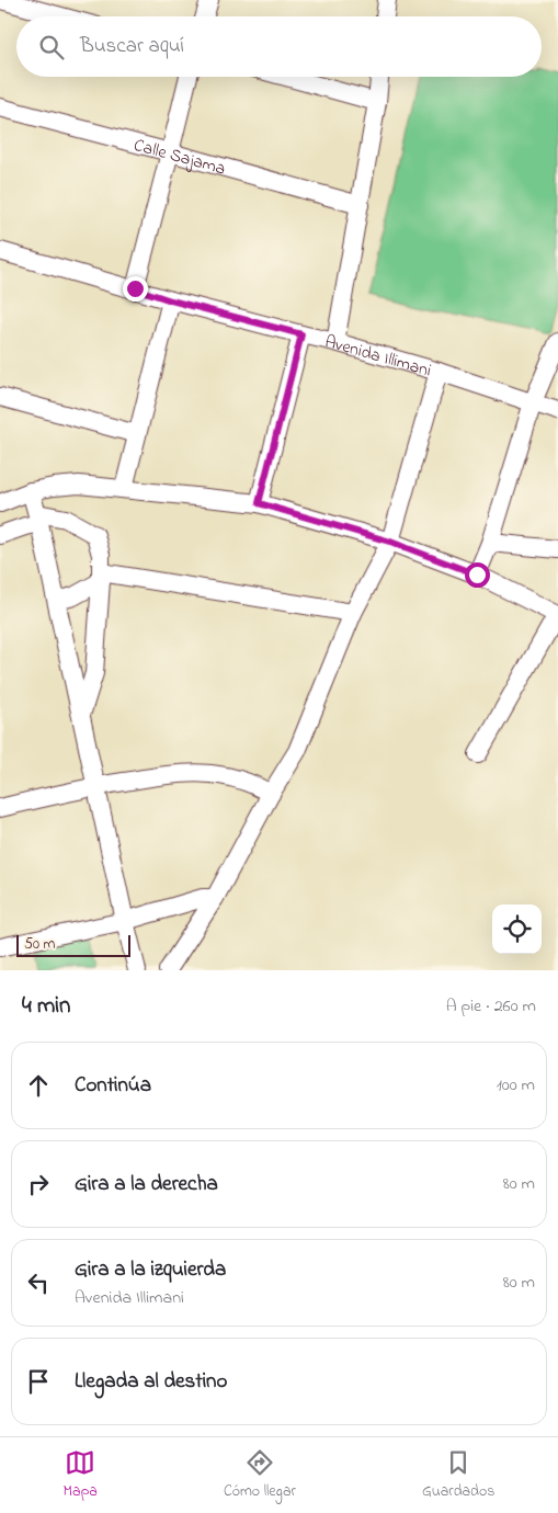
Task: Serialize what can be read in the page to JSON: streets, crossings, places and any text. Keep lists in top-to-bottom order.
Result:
{
  "streets": {
    "street": ["Calle Sajama", "Avenida Illimani"]
  },
  "scale_bar": "50 m",
  "page": {
    "search": "Buscar aquí",
    "scale": "50 m",
    "heading": ["4 min", "A pie · 260 m"],
    "list": [
      ["Continúa", "100 m"],
      ["Gira a la derecha", "80 m"],
      ["Gira a la izquierda", "Avenida Illimani", "80 m"],
      "Llegada al destino"
    ],
    "nav": ["Mapa", "Cómo llegar", "Guardados"]
  }
}
